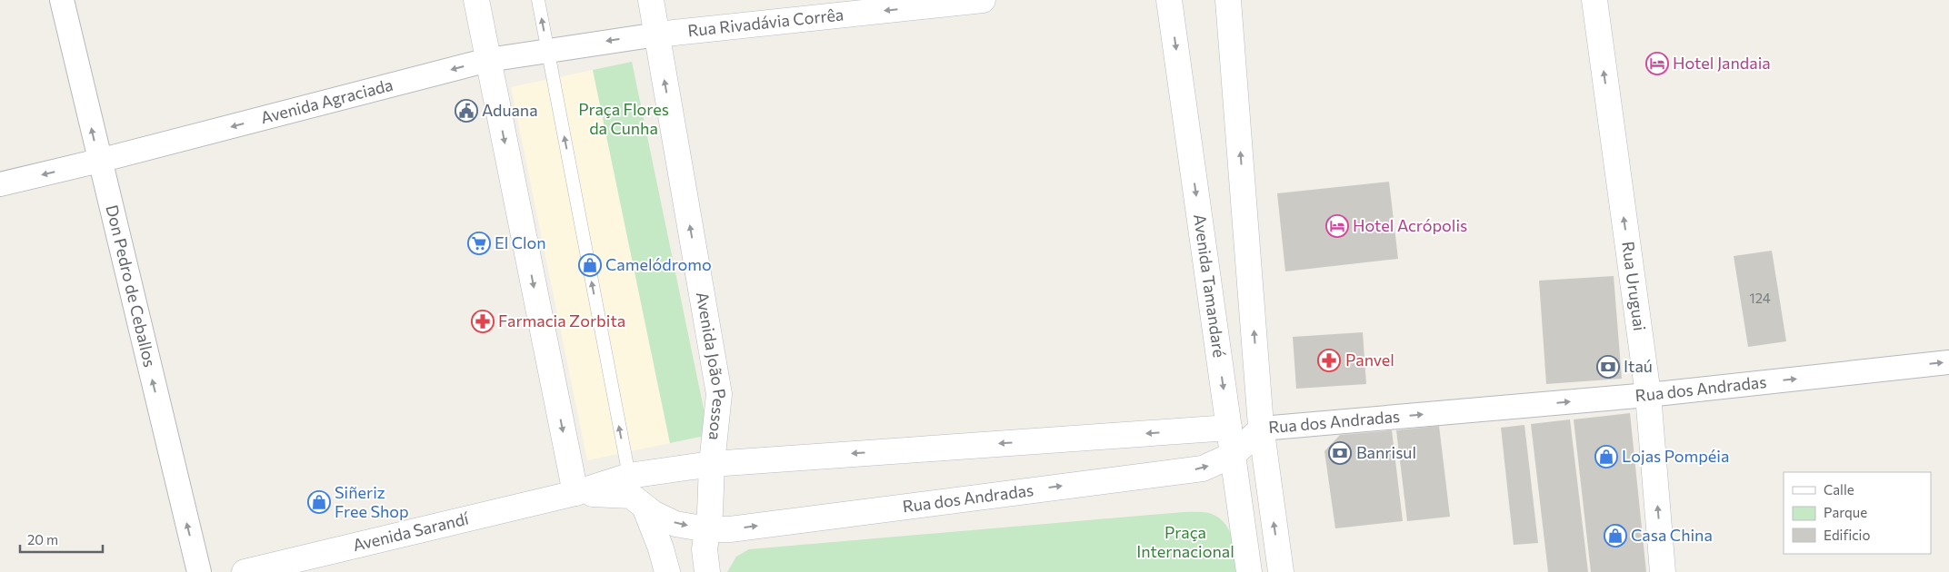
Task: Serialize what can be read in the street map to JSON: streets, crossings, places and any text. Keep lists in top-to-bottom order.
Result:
{
  "streets": {
    "street": [
      "Rua Rivadávia Corrêa",
      "Avenida Agraciada",
      "Rua Uruguai",
      "Don Pedro de Ceballos",
      "Avenida Tamandaré",
      "Avenida João Pessoa",
      "Rua dos Andradas",
      "Avenida Sarandí"
    ]
  },
  "crossings": [
    ["Rua Rivadávia Corrêa", "Avenida Agraciada"],
    ["Rua Rivadávia Corrêa", "Avenida João Pessoa"],
    ["Avenida Agraciada", "Don Pedro de Ceballos"],
    ["Avenida Agraciada", "Avenida João Pessoa"],
    ["Rua Uruguai", "Rua dos Andradas"],
    ["Avenida Tamandaré", "Rua dos Andradas"],
    ["Avenida João Pessoa", "Rua dos Andradas"],
    ["Avenida João Pessoa", "Avenida Sarandí"],
    ["Rua dos Andradas", "Avenida Sarandí"]
  ],
  "one_way": [
    "Rua Rivadávia Corrêa",
    "Avenida Agraciada",
    "Rua Uruguai",
    "Don Pedro de Ceballos"
  ],
  "parks": ["Praça Flores da Cunha", "Praça Internacional"],
  "places": {
    "hotel": ["Hotel Jandaia", "Hotel Acrópolis"],
    "public building": ["Aduana"],
    "supermarket": ["El Clon"],
    "shop": [
      "Camelódromo",
      "Lojas Pompéia",
      "Siñeriz Free Shop",
      "Casa China"
    ],
    "pharmacy": ["Farmacia Zorbita", "Panvel"],
    "bank": ["Itaú", "Banrisul"]
  },
  "house_numbers": ["124"],
  "legend": ["Calle", "Parque", "Edificio"],
  "scale_bar": "20 m"
}
